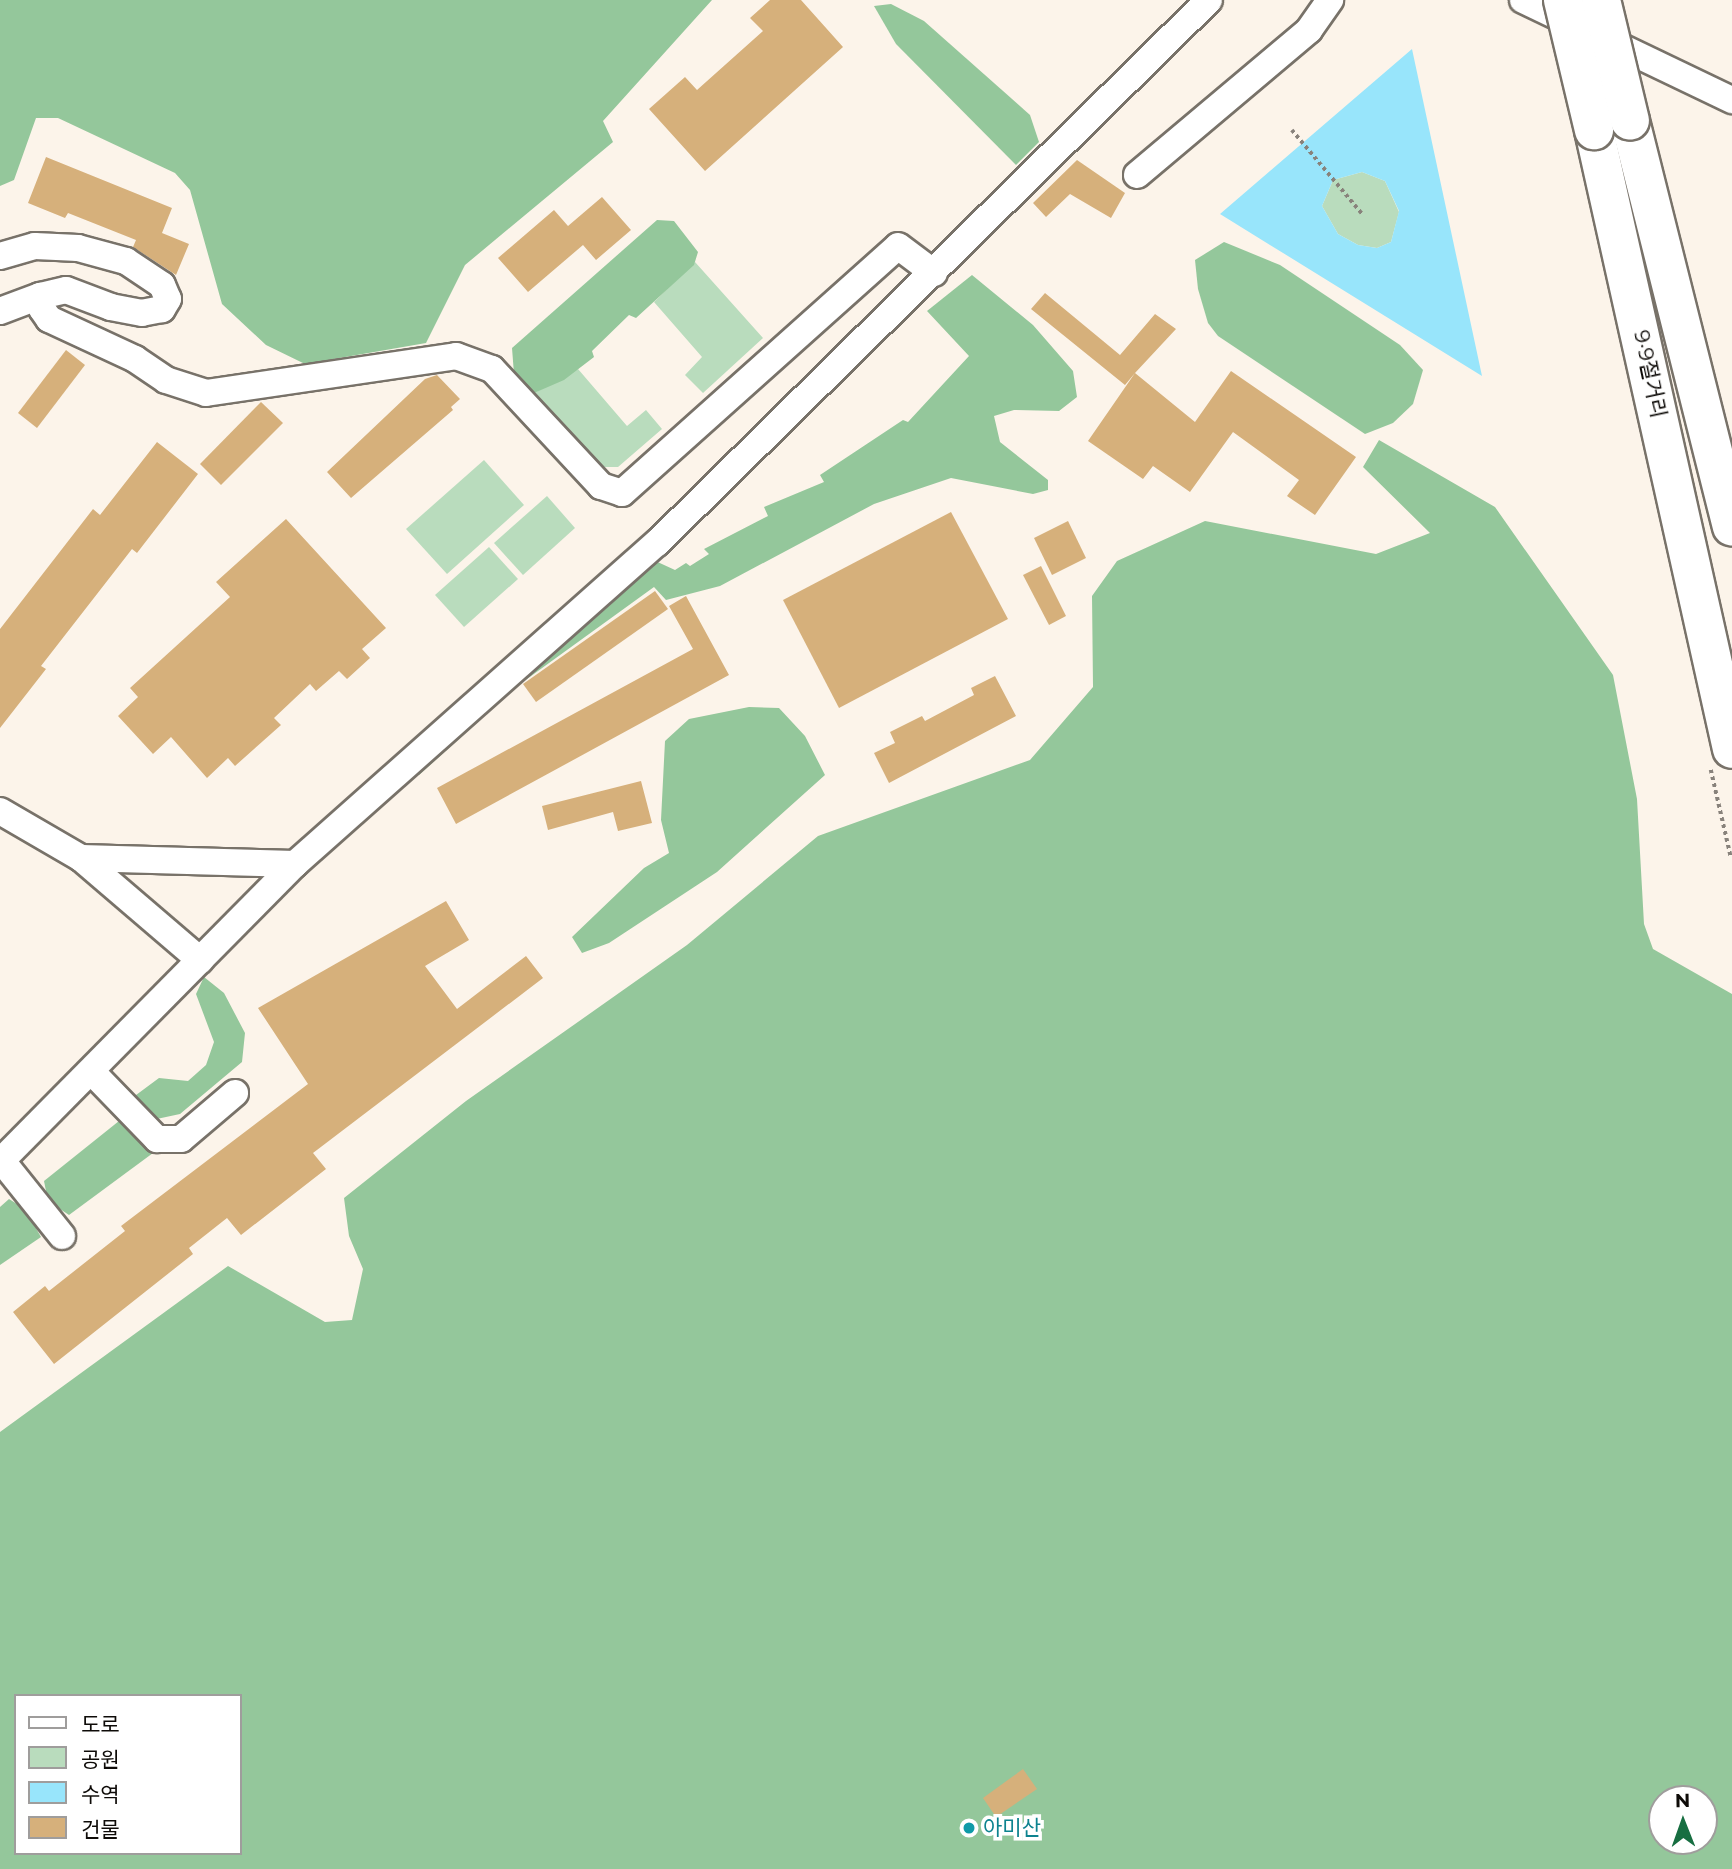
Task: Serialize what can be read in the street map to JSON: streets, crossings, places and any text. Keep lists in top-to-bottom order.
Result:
{
  "streets": {
    "highway": ["9·9절거리"]
  },
  "places": ["아미산"],
  "legend": [
    "도로",
    "공원",
    "수역",
    "건물"
  ],
  "north": "top"
}
